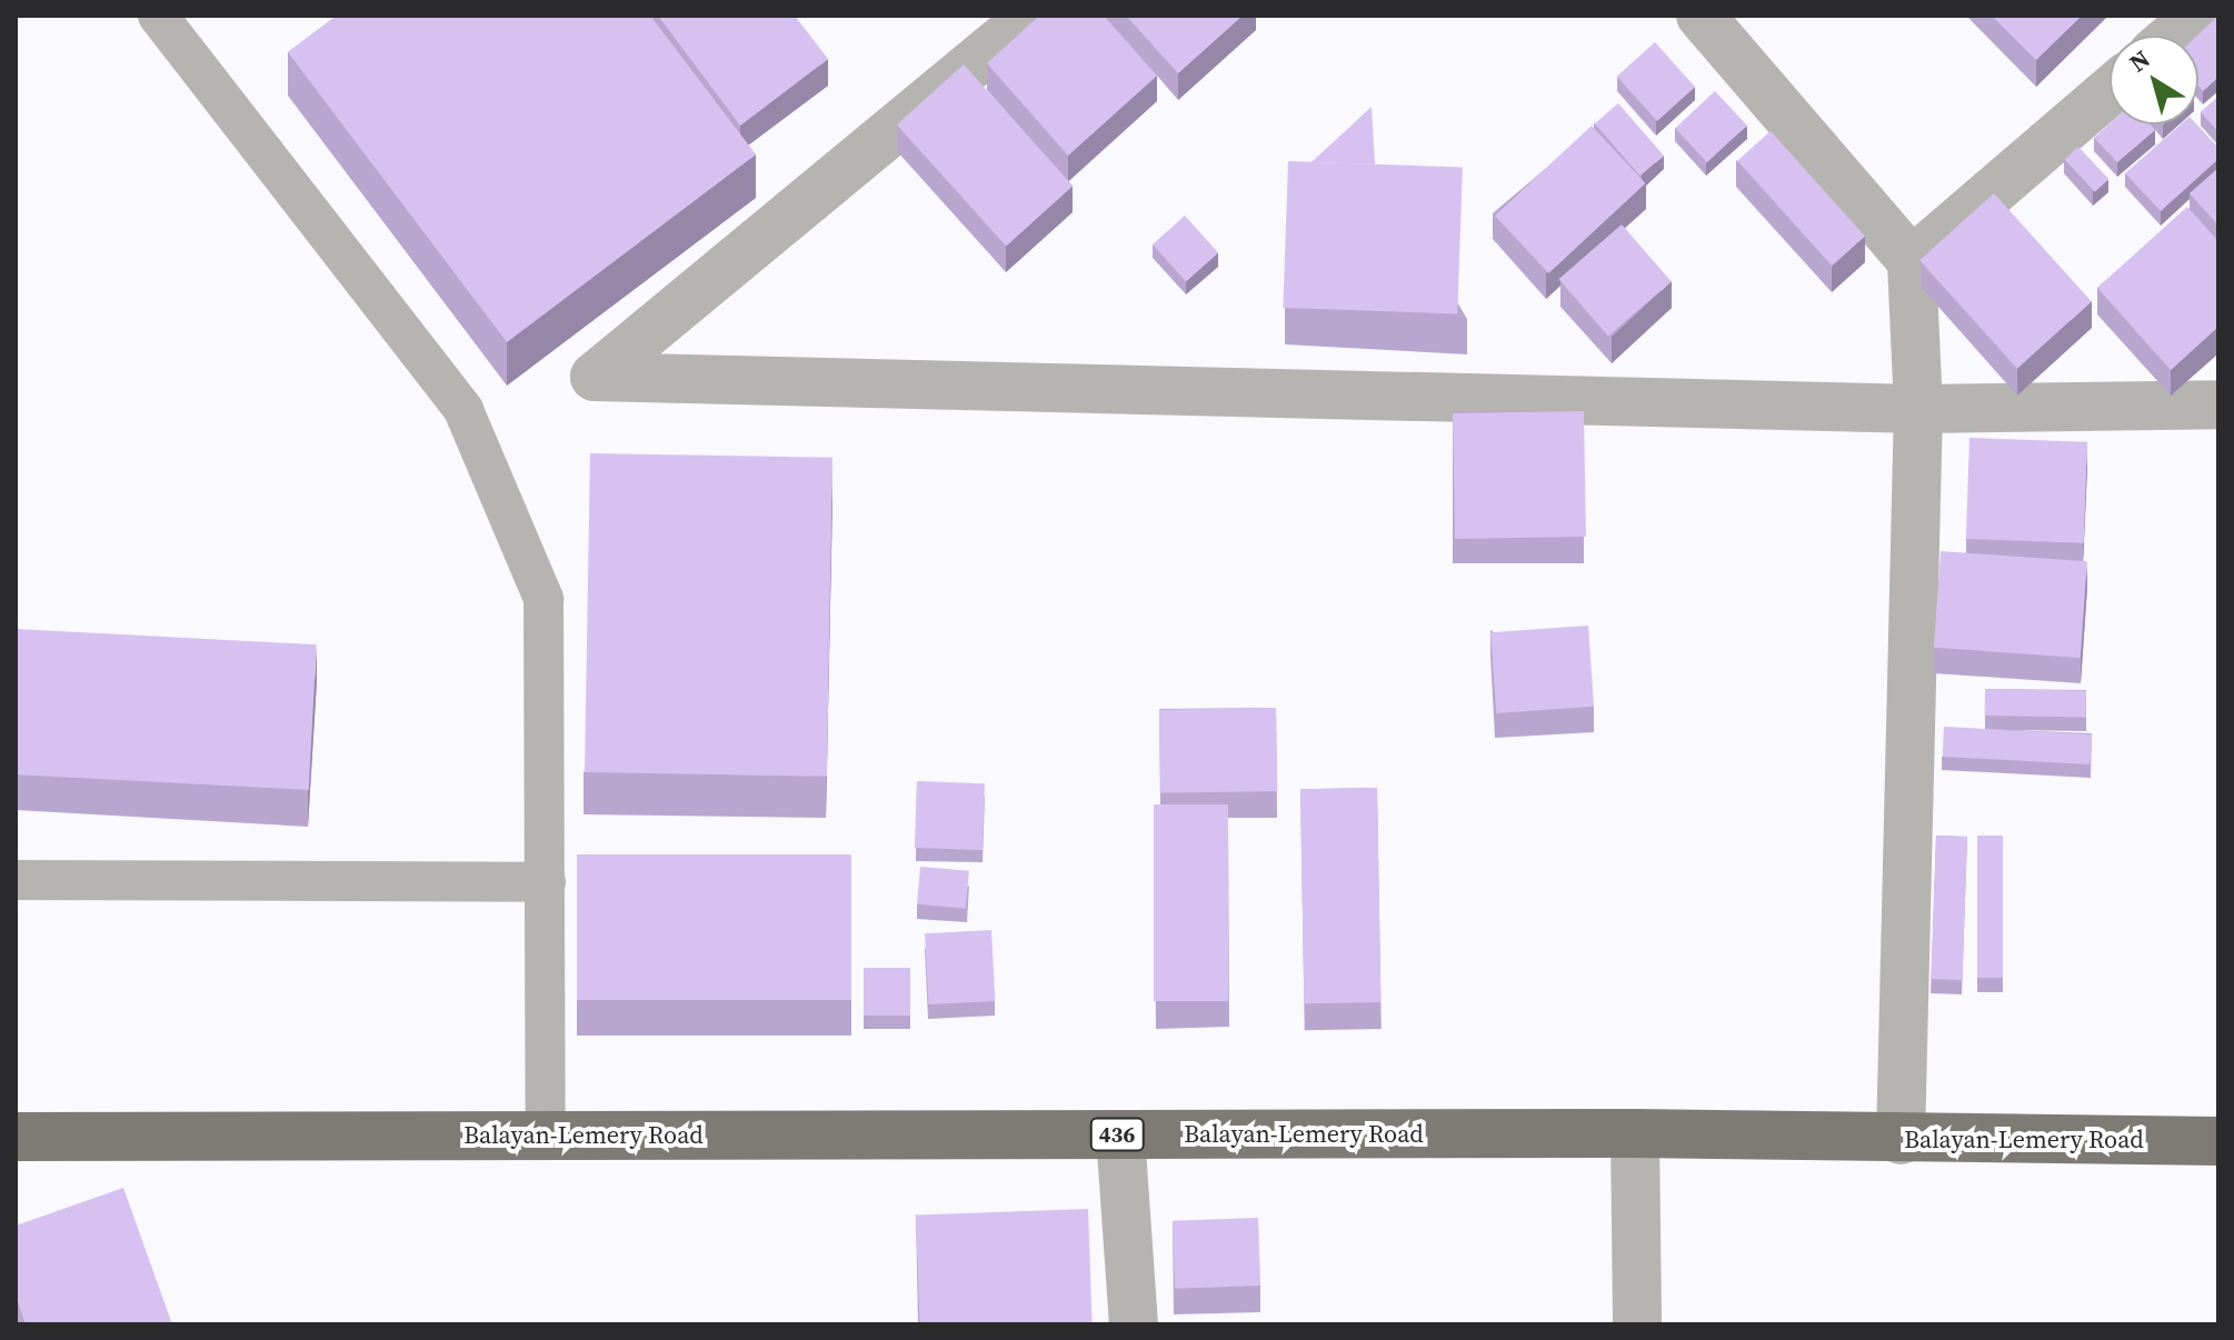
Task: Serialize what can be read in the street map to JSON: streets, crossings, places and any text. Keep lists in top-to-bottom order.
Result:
{
  "streets": {
    "main road": ["436", "Balayan-Lemery Road"]
  },
  "north": "top left"
}
